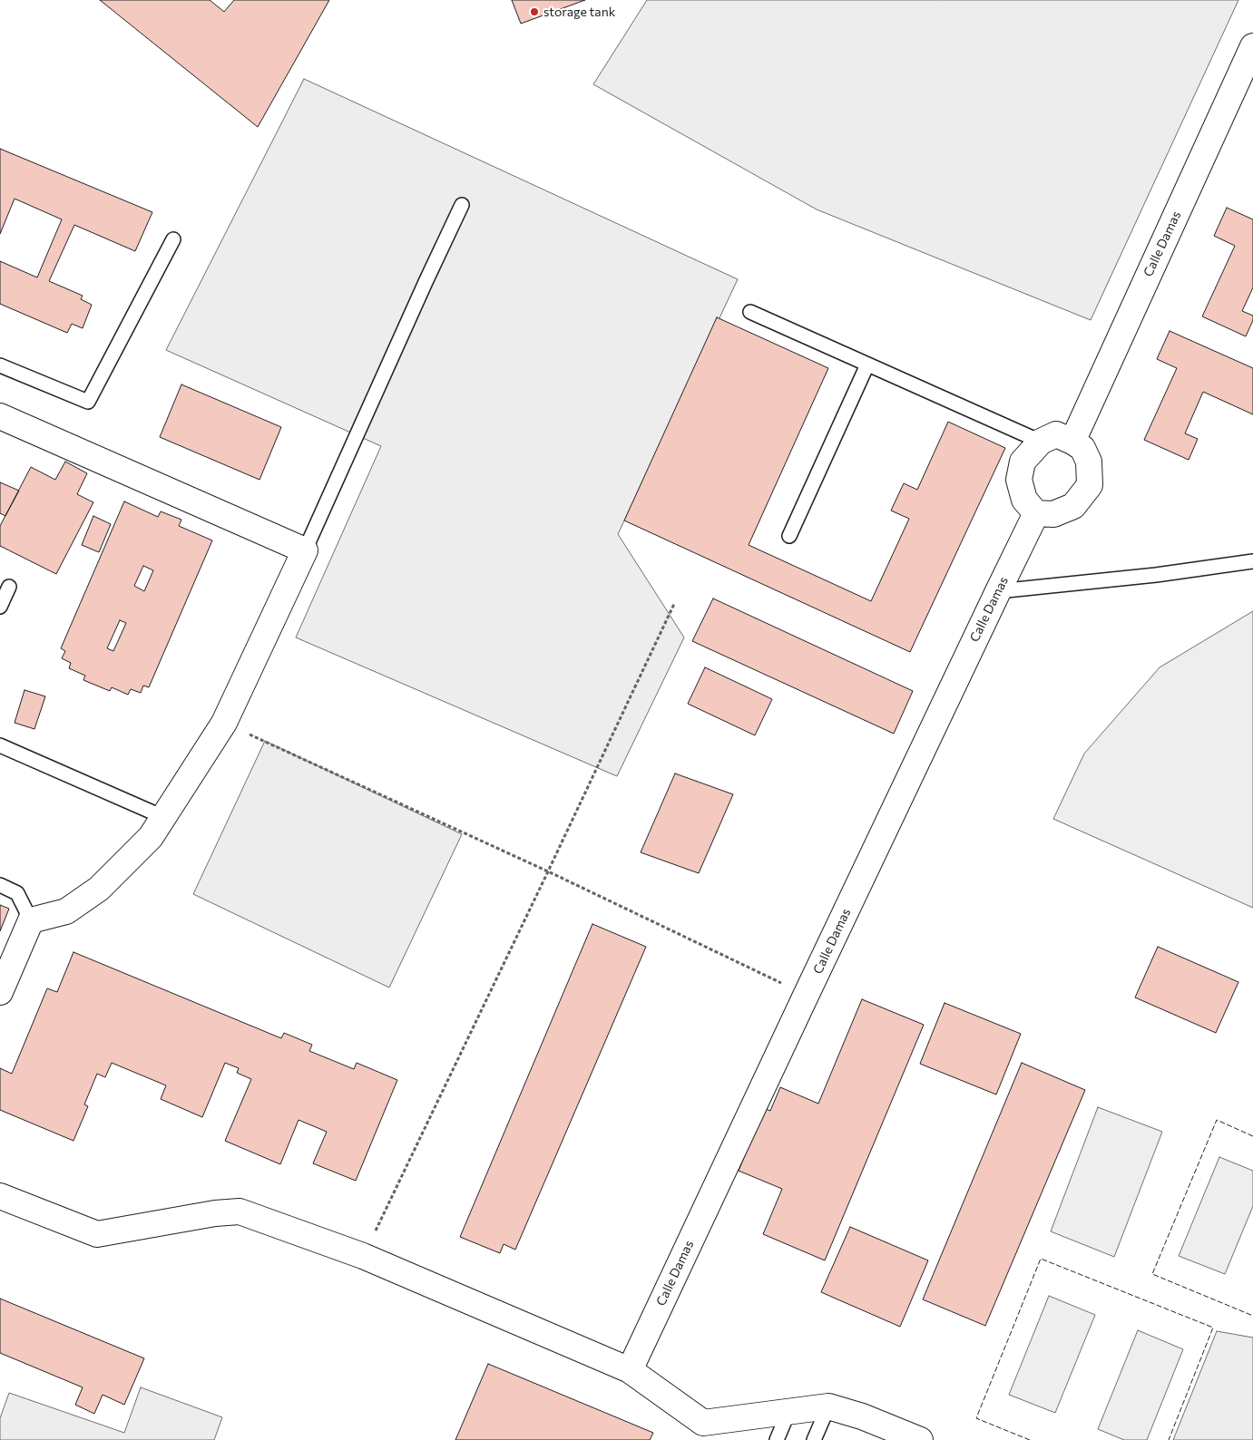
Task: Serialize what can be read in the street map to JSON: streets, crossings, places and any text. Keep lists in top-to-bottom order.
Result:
{
  "streets": {
    "street": ["Calle Damas"]
  },
  "places": ["storage tank"]
}
